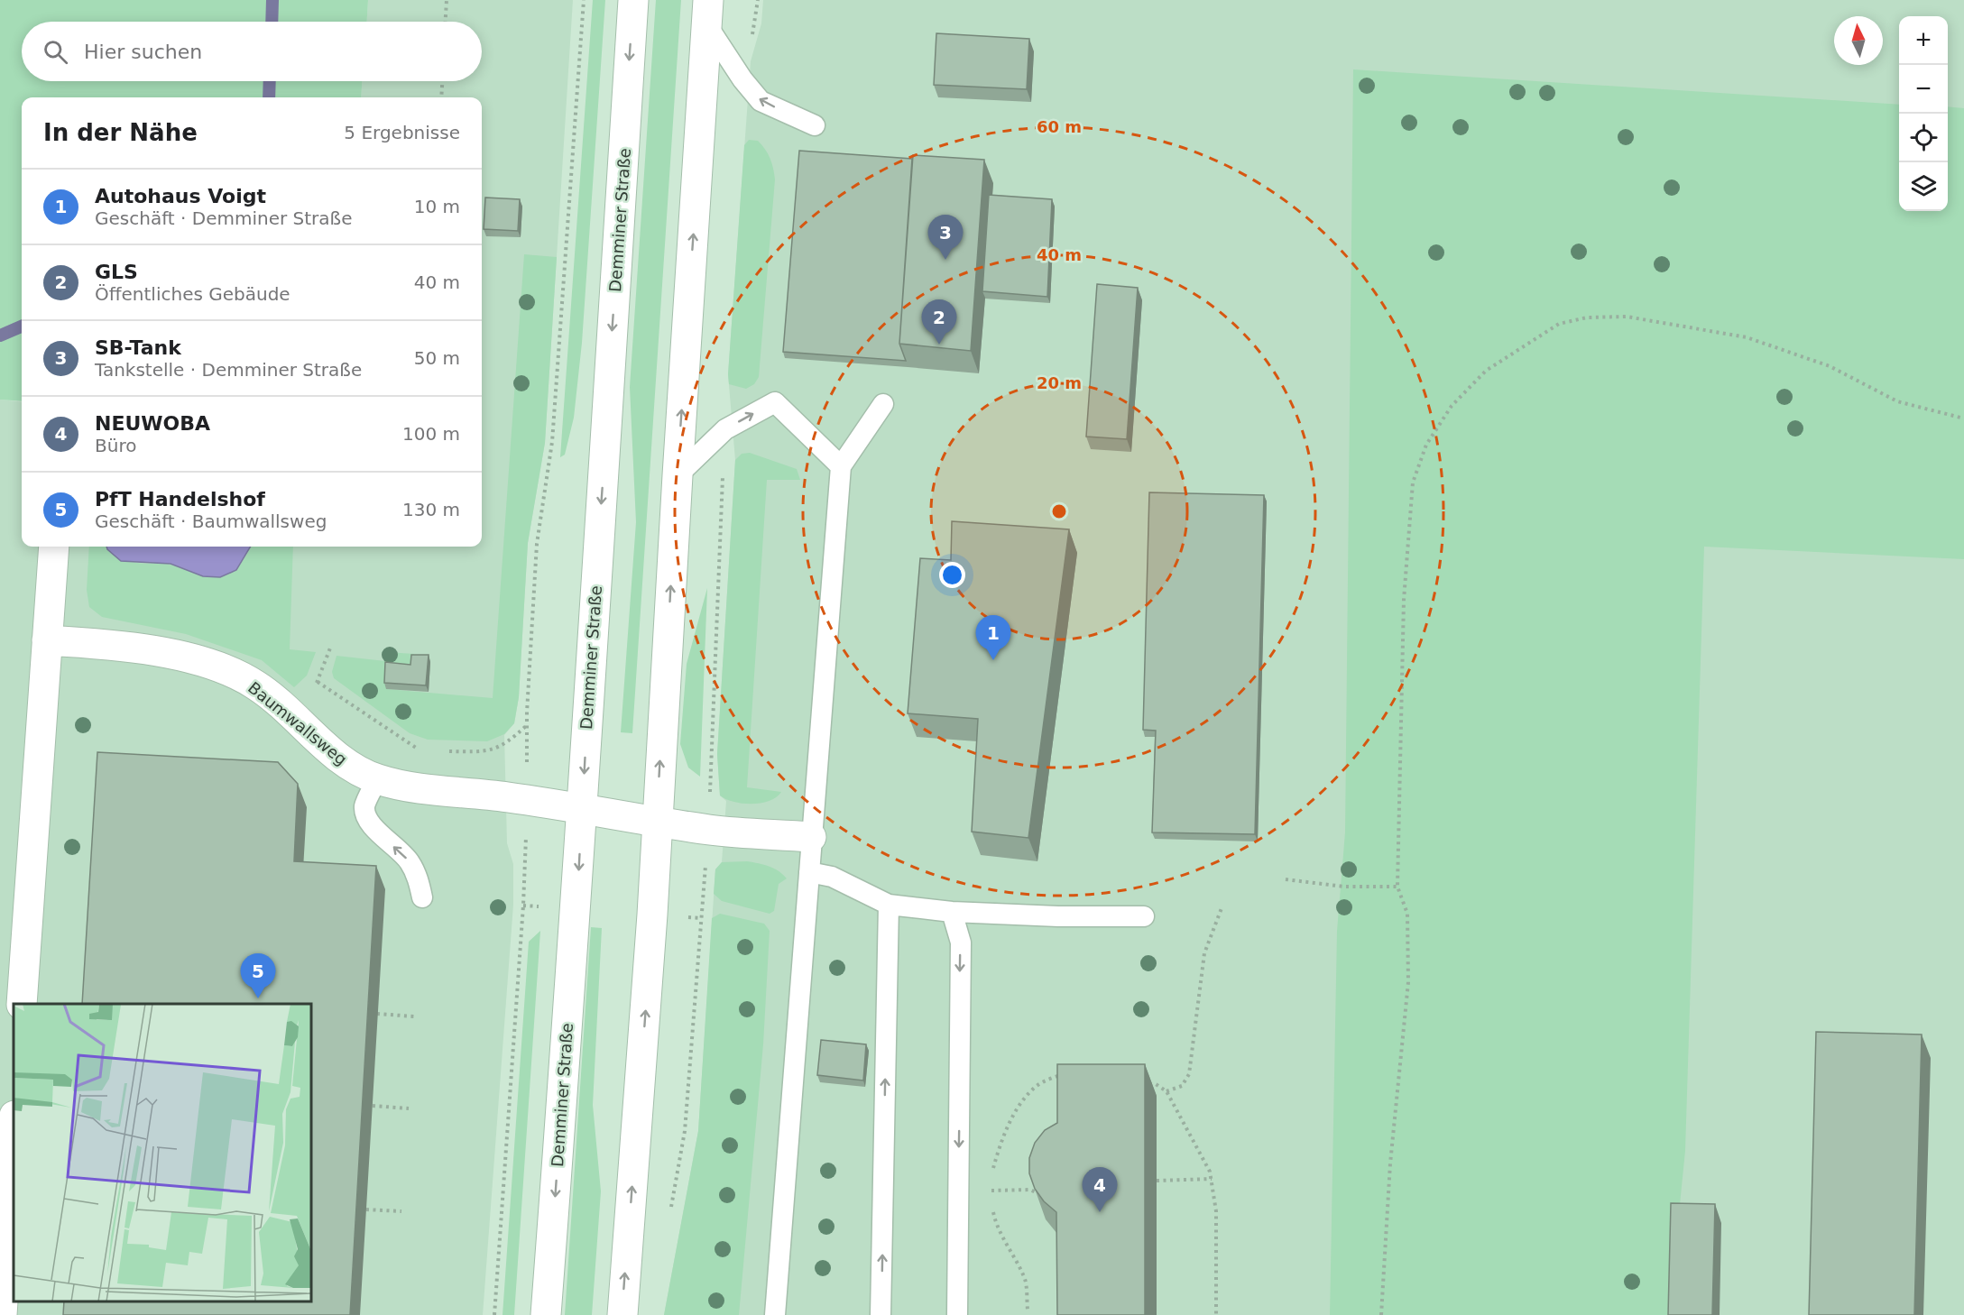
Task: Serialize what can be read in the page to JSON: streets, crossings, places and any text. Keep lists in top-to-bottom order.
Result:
{
  "streets": {
    "main road": ["Demminer Straße", "Baumwallsweg"]
  },
  "crossings": [
    ["Demminer Straße", "Baumwallsweg"]
  ],
  "north": "top",
  "page": {
    "map_buttons": ["+", "−"],
    "search": "Hier suchen",
    "heading": ["In der Nähe", "5 Ergebnisse"],
    "list": [
      {
        "mark": "1",
        "name": "Autohaus Voigt",
        "note": "Geschäft · Demminer Straße",
        "value": "10 m"
      },
      {
        "mark": "2",
        "name": "GLS",
        "note": "Öffentliches Gebäude",
        "value": "40 m"
      },
      {
        "mark": "3",
        "name": "SB-Tank",
        "note": "Tankstelle · Demminer Straße",
        "value": "50 m"
      },
      {
        "mark": "4",
        "name": "NEUWOBA",
        "note": "Büro",
        "value": "100 m"
      },
      {
        "mark": "5",
        "name": "PfT Handelshof",
        "note": "Geschäft · Baumwallsweg",
        "value": "130 m"
      }
    ],
    "pins": [
      "3",
      "2",
      "1",
      "5",
      "4"
    ]
  },
  "rings": ["60 m", "40 m", "20 m"]
}
